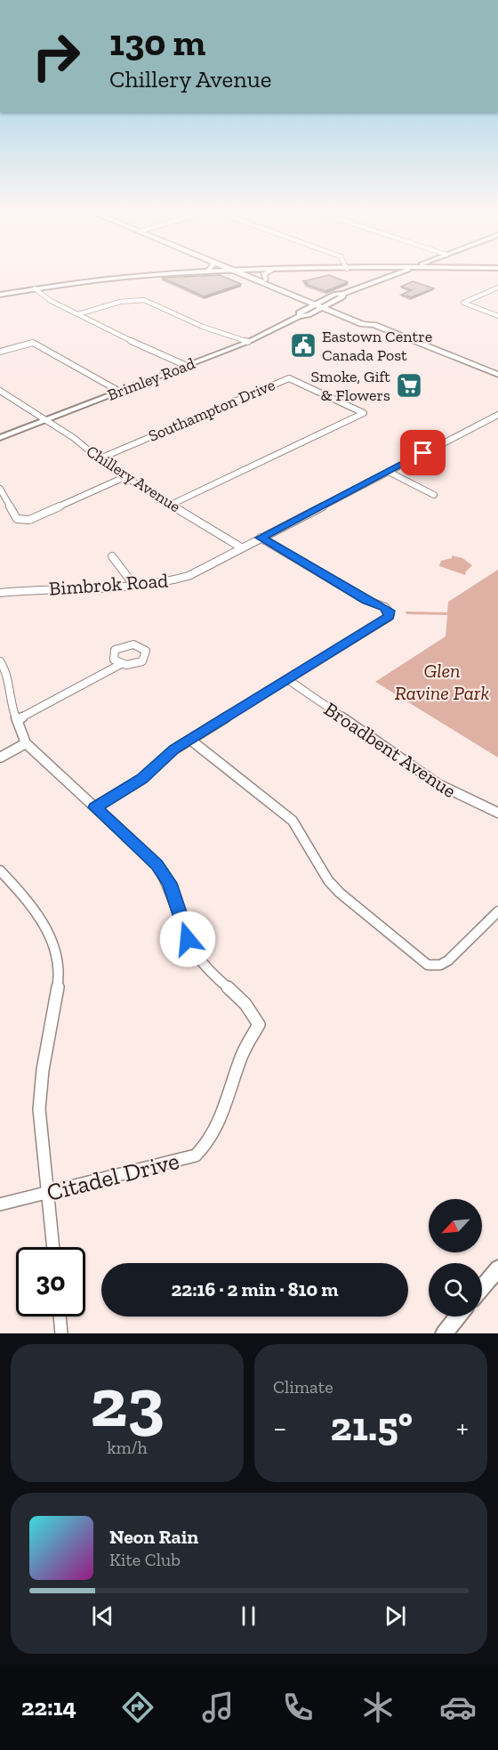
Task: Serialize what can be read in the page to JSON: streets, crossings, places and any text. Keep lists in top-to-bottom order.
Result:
{
  "streets": {
    "main road": ["Brimley Road"],
    "street": [
      "Southampton Drive",
      "Chillery Avenue",
      "Bimbrok Road",
      "Broadbent Avenue",
      "Citadel Drive"
    ]
  },
  "crossings": [
    ["Brimley Road", "Chillery Avenue"],
    ["Southampton Drive", "Chillery Avenue"],
    ["Chillery Avenue", "Bimbrok Road"]
  ],
  "parks": ["Glen Ravine Park"],
  "places": {
    "public building": ["Eastown Centre Canada Post"],
    "supermarket": ["Smoke, Gift & Flowers"]
  },
  "north": "bottom left",
  "page": {
    "turn": ["130 m", "Chillery Avenue"],
    "limit": "30",
    "trip": "22:16 · 2 min · 810 m",
    "tile": [
      ["23", "km/h"],
      "Climate"
    ],
    "heat": ["−", "21.5°", "+"],
    "song": ["Neon Rain", "Kite Club"],
    "tabs": "22:14"
  }
}
